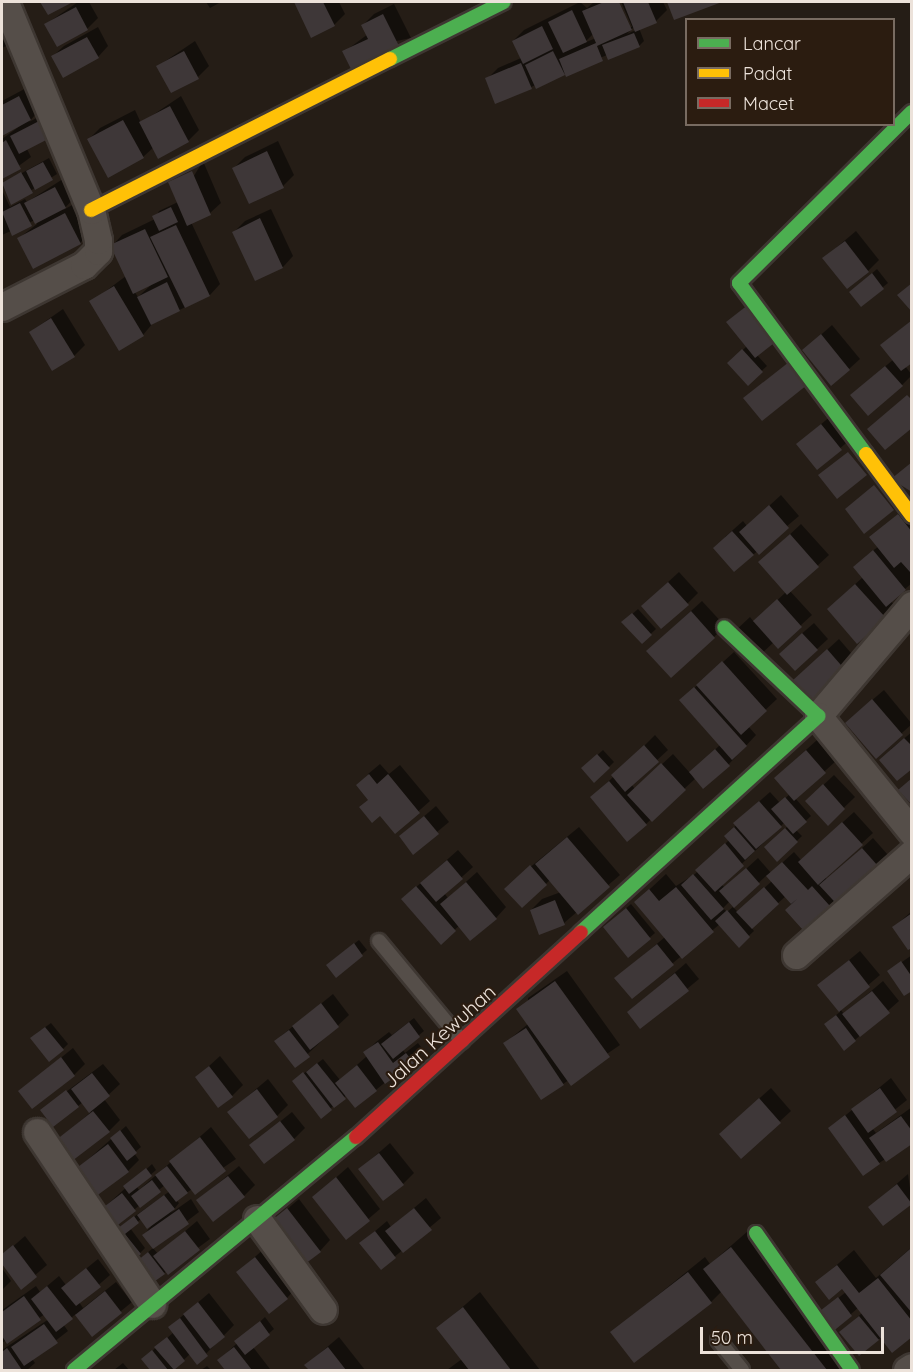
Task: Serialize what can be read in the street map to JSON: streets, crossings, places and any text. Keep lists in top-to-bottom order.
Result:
{
  "streets": {
    "street": ["Jalan Kewuhan"]
  },
  "legend": ["Lancar", "Padat", "Macet"],
  "scale_bar": "50 m"
}
